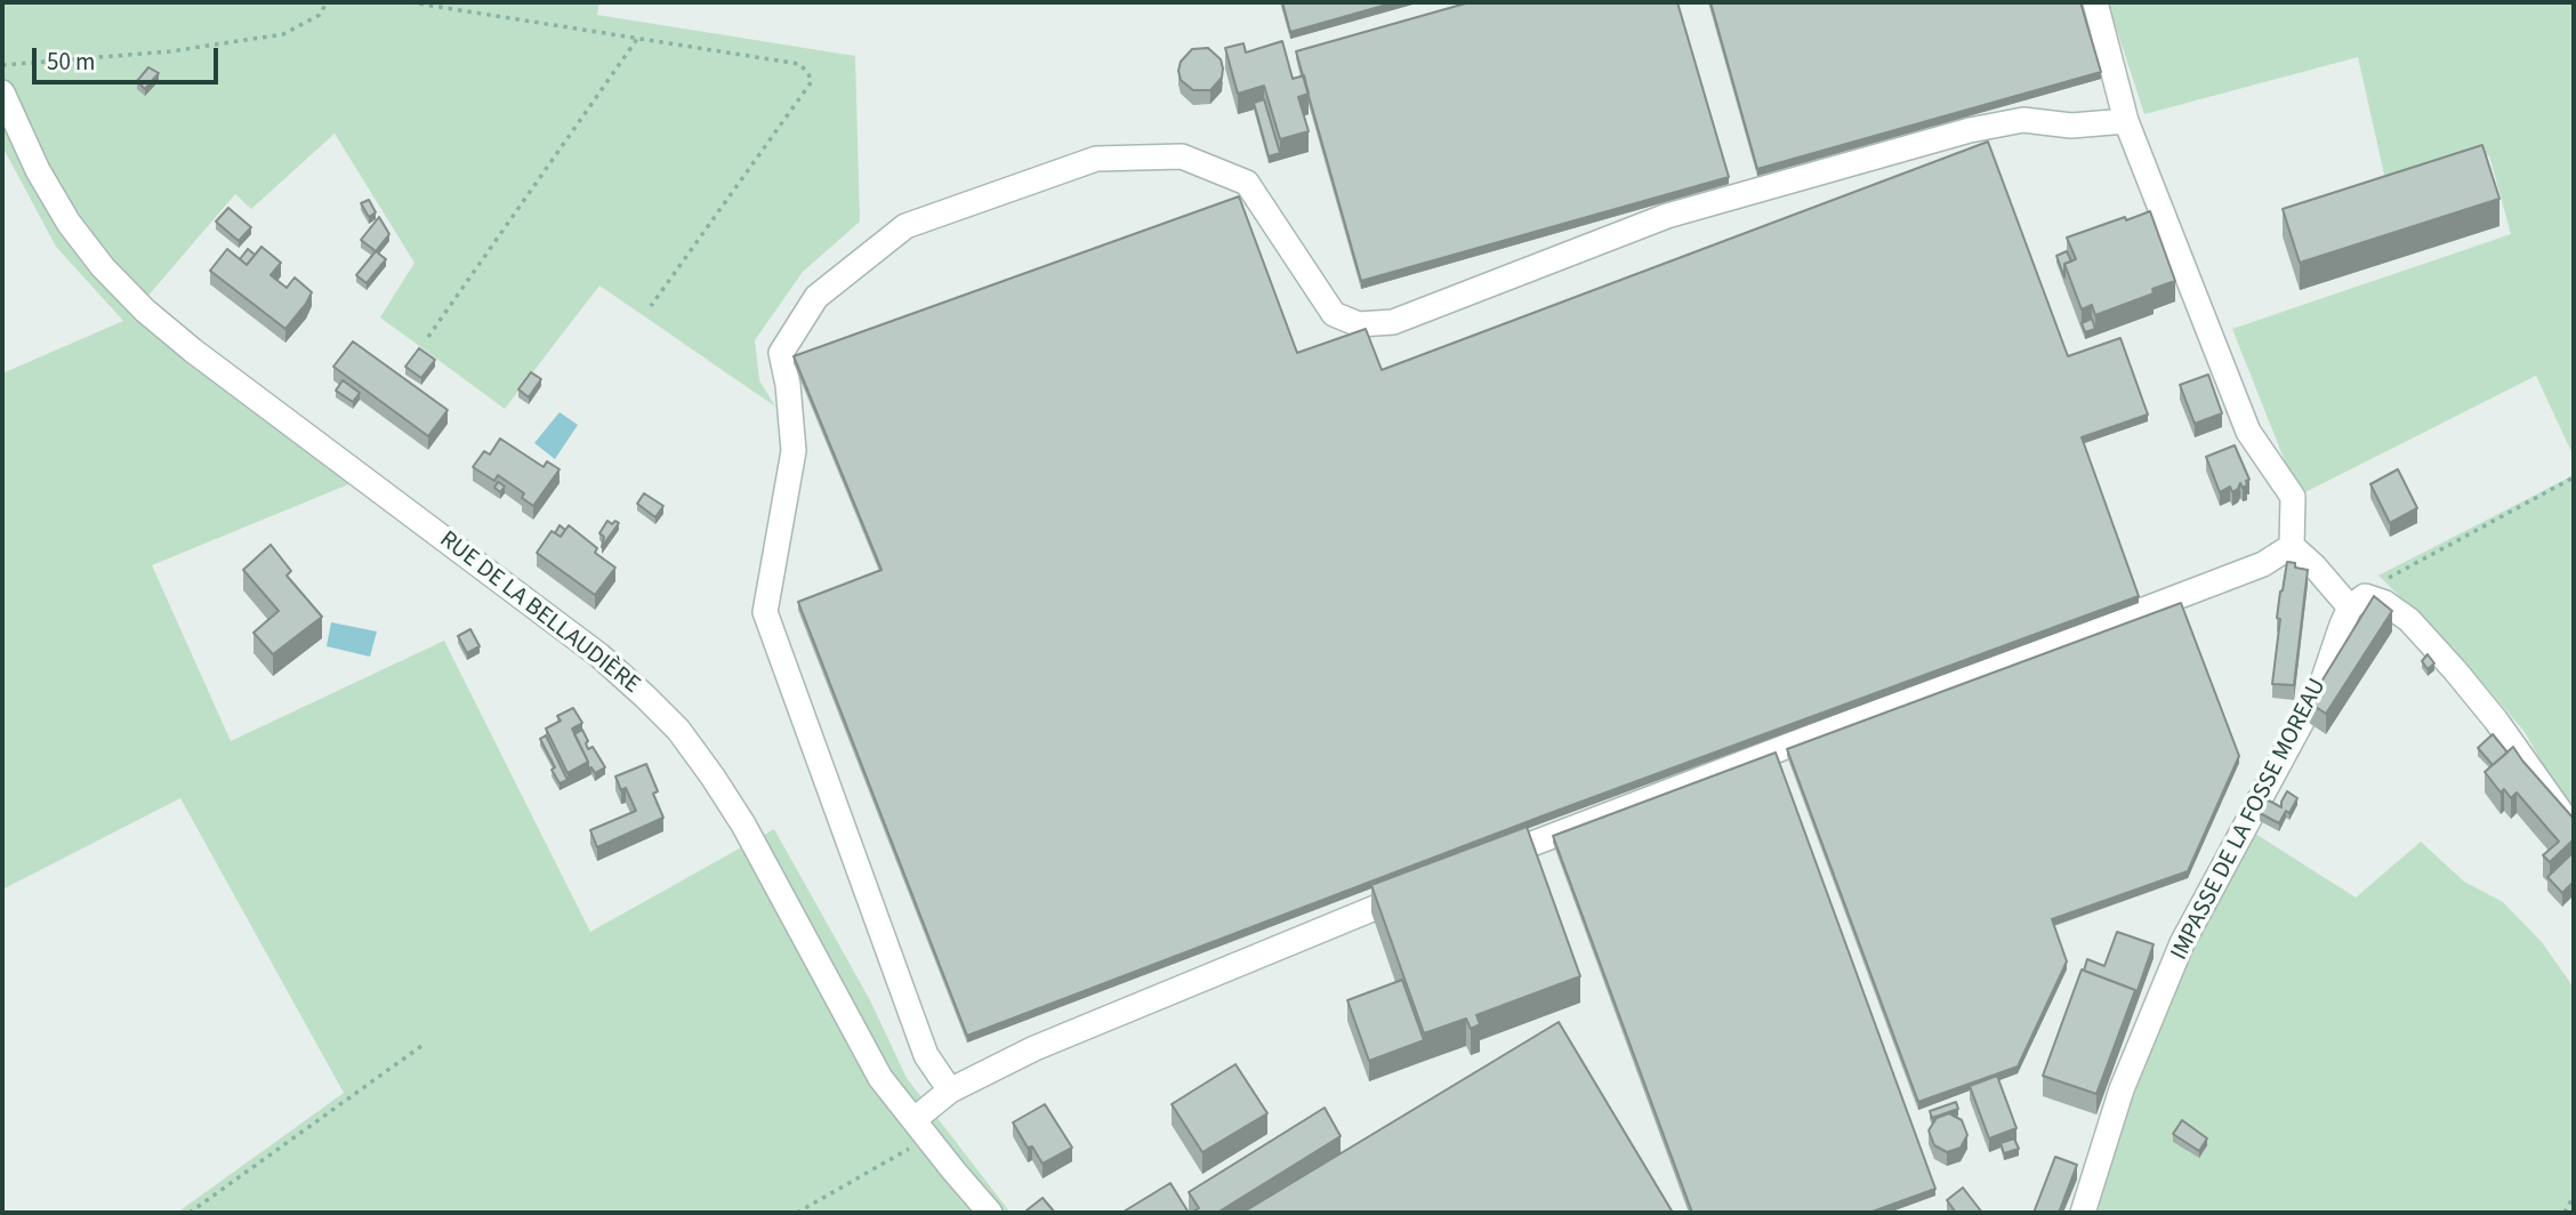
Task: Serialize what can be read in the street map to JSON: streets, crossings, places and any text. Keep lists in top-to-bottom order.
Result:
{
  "streets": {
    "street": ["RUE DE LA BELLAUDIÈRE", "IMPASSE DE LA FOSSE MOREAU"]
  },
  "scale_bar": "50 m"
}
